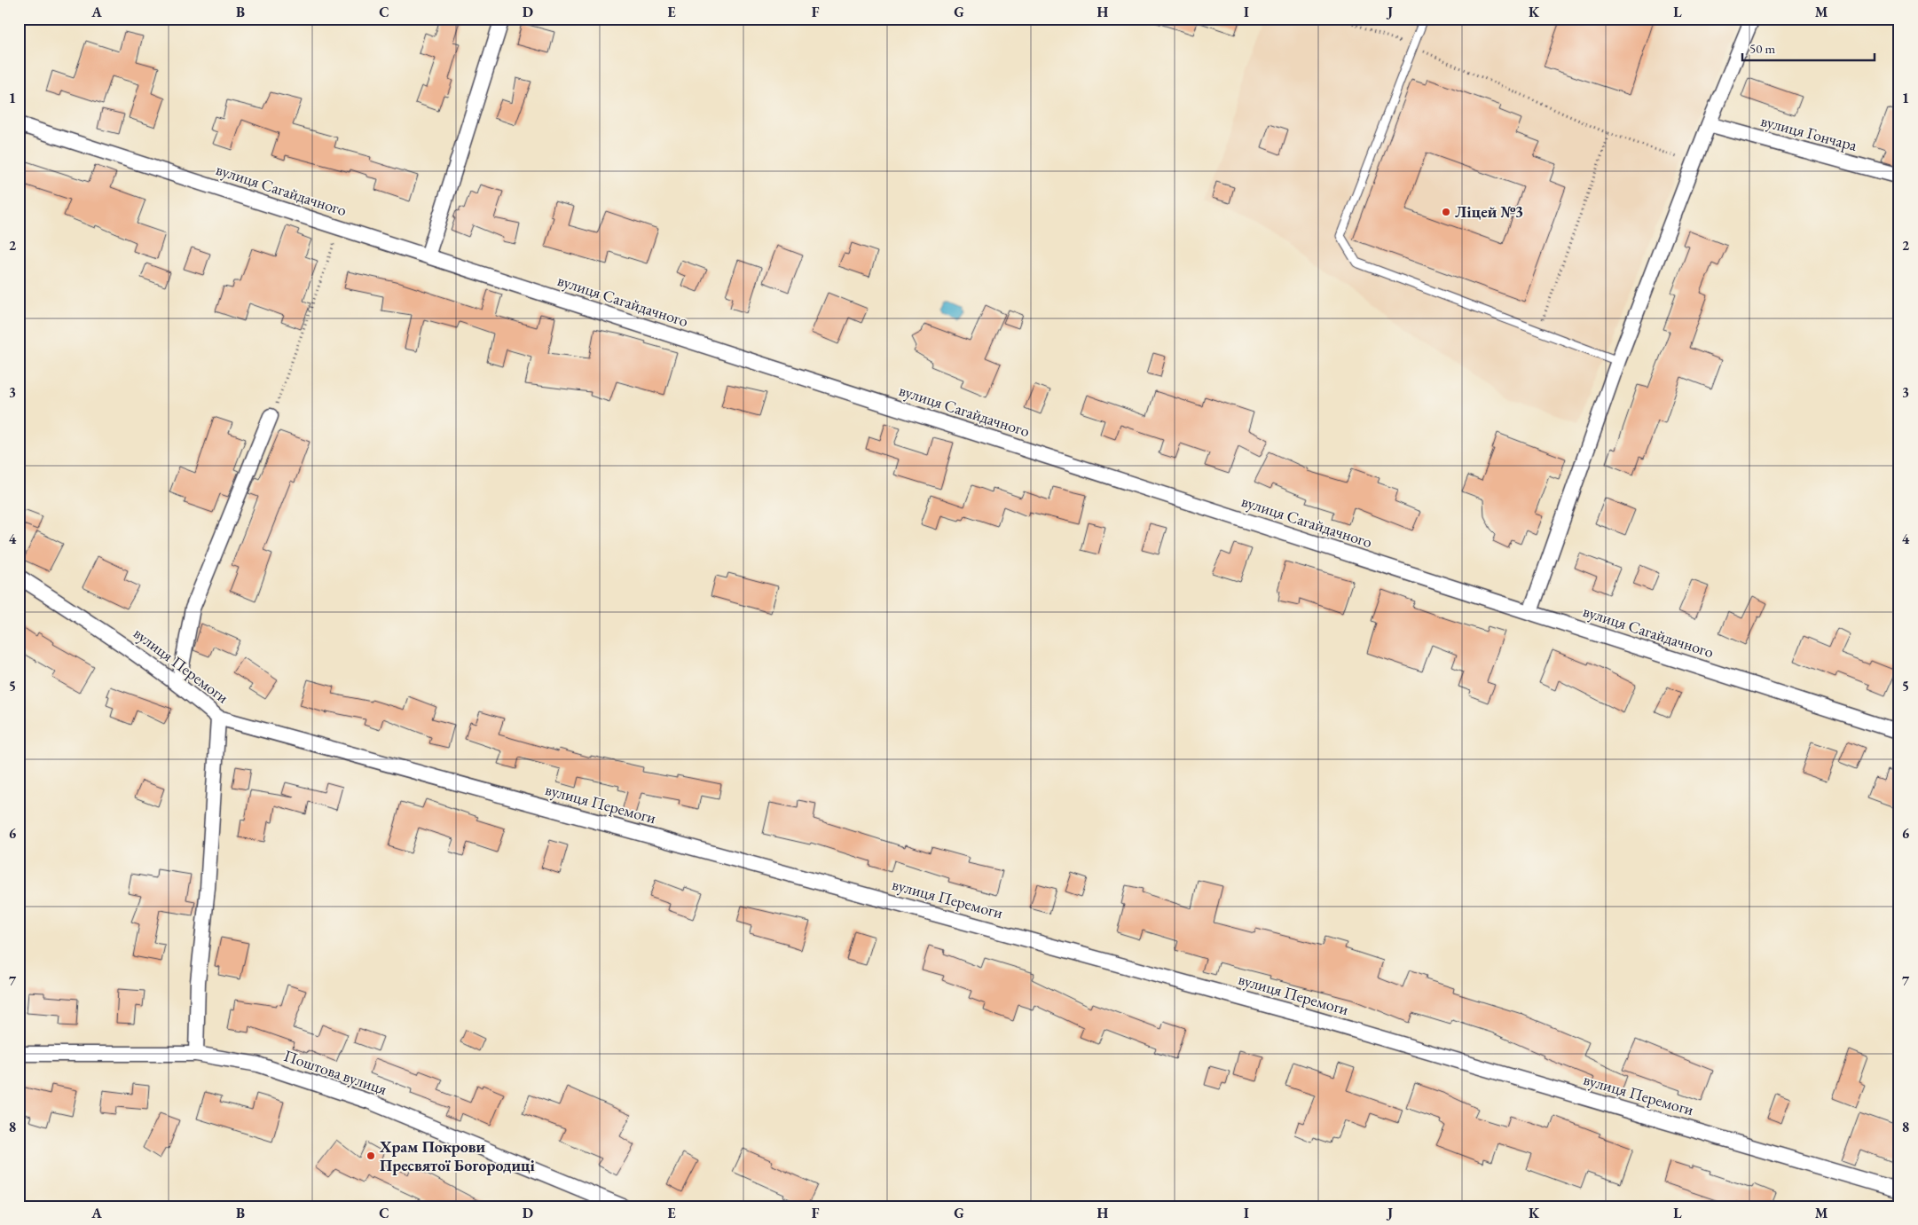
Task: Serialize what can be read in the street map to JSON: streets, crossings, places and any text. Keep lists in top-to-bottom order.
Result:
{
  "streets": {
    "street": [
      "вулиця Гончара",
      "вулиця Сагайдачного",
      "вулиця Перемоги",
      "Поштова вулиця"
    ]
  },
  "places": ["Ліцей №3", "Храм Покрови Пресвятої Богородиці"],
  "scale_bar": "50 m",
  "grid": {
    "columns": [
      "A",
      "B",
      "C",
      "D",
      "E",
      "F",
      "G",
      "H",
      "I",
      "J",
      "K",
      "L",
      "M"
    ],
    "rows": [
      "1",
      "2",
      "3",
      "4",
      "5",
      "6",
      "7",
      "8"
    ]
  }
}
